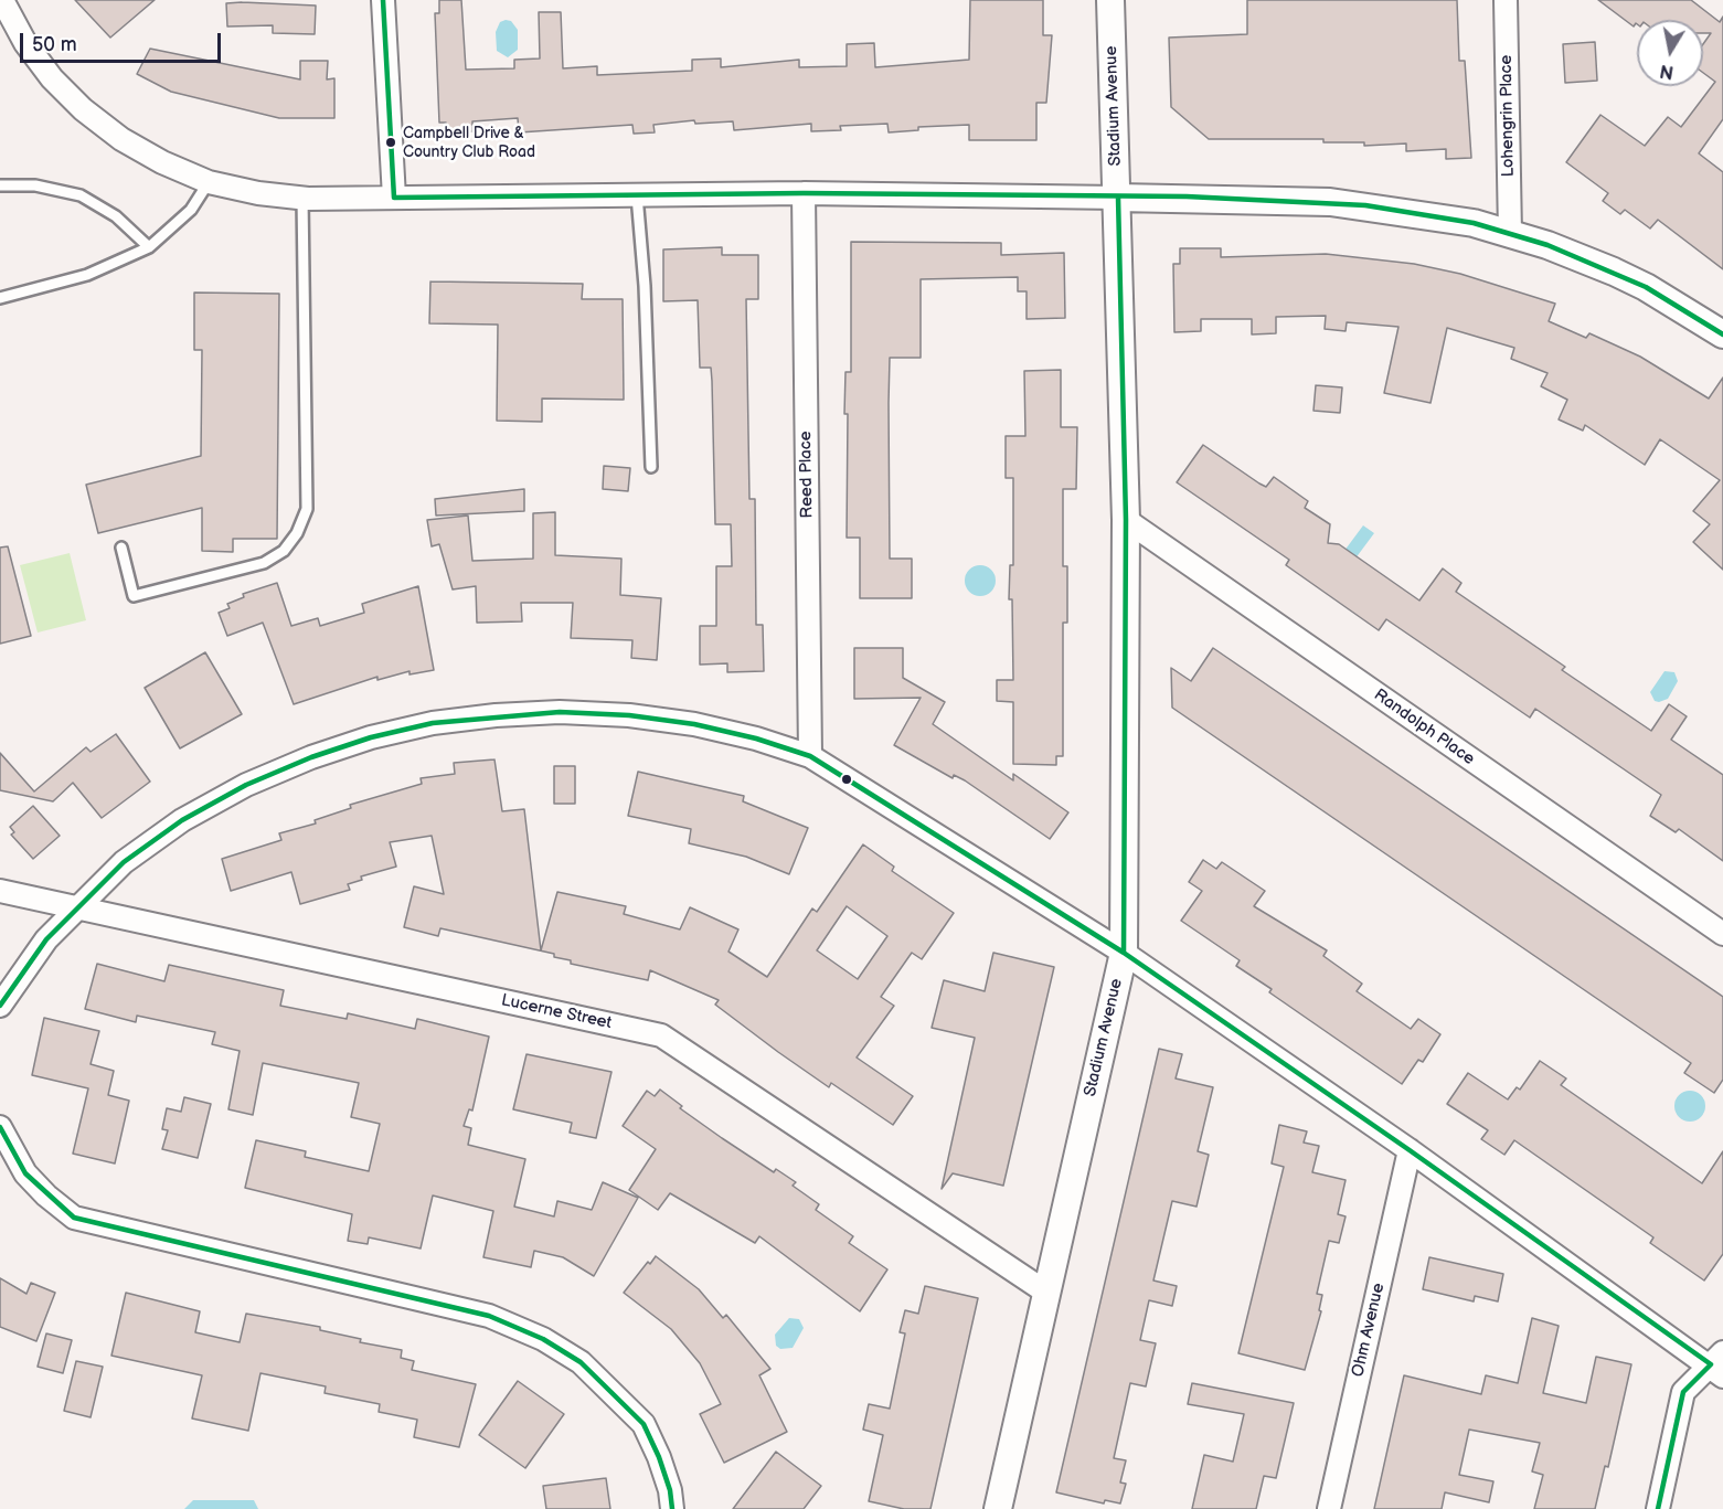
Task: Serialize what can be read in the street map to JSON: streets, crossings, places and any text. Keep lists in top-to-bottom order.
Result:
{
  "streets": {
    "street": [
      "Stadium Avenue",
      "Lohengrin Place",
      "Reed Place",
      "Randolph Place",
      "Lucerne Street",
      "Ohm Avenue"
    ]
  },
  "crossings": [
    ["Stadium Avenue", "Randolph Place"],
    ["Stadium Avenue", "Lucerne Street"]
  ],
  "places": ["Campbell Drive & Country Club Road"],
  "scale_bar": "50 m",
  "north": "bottom"
}
